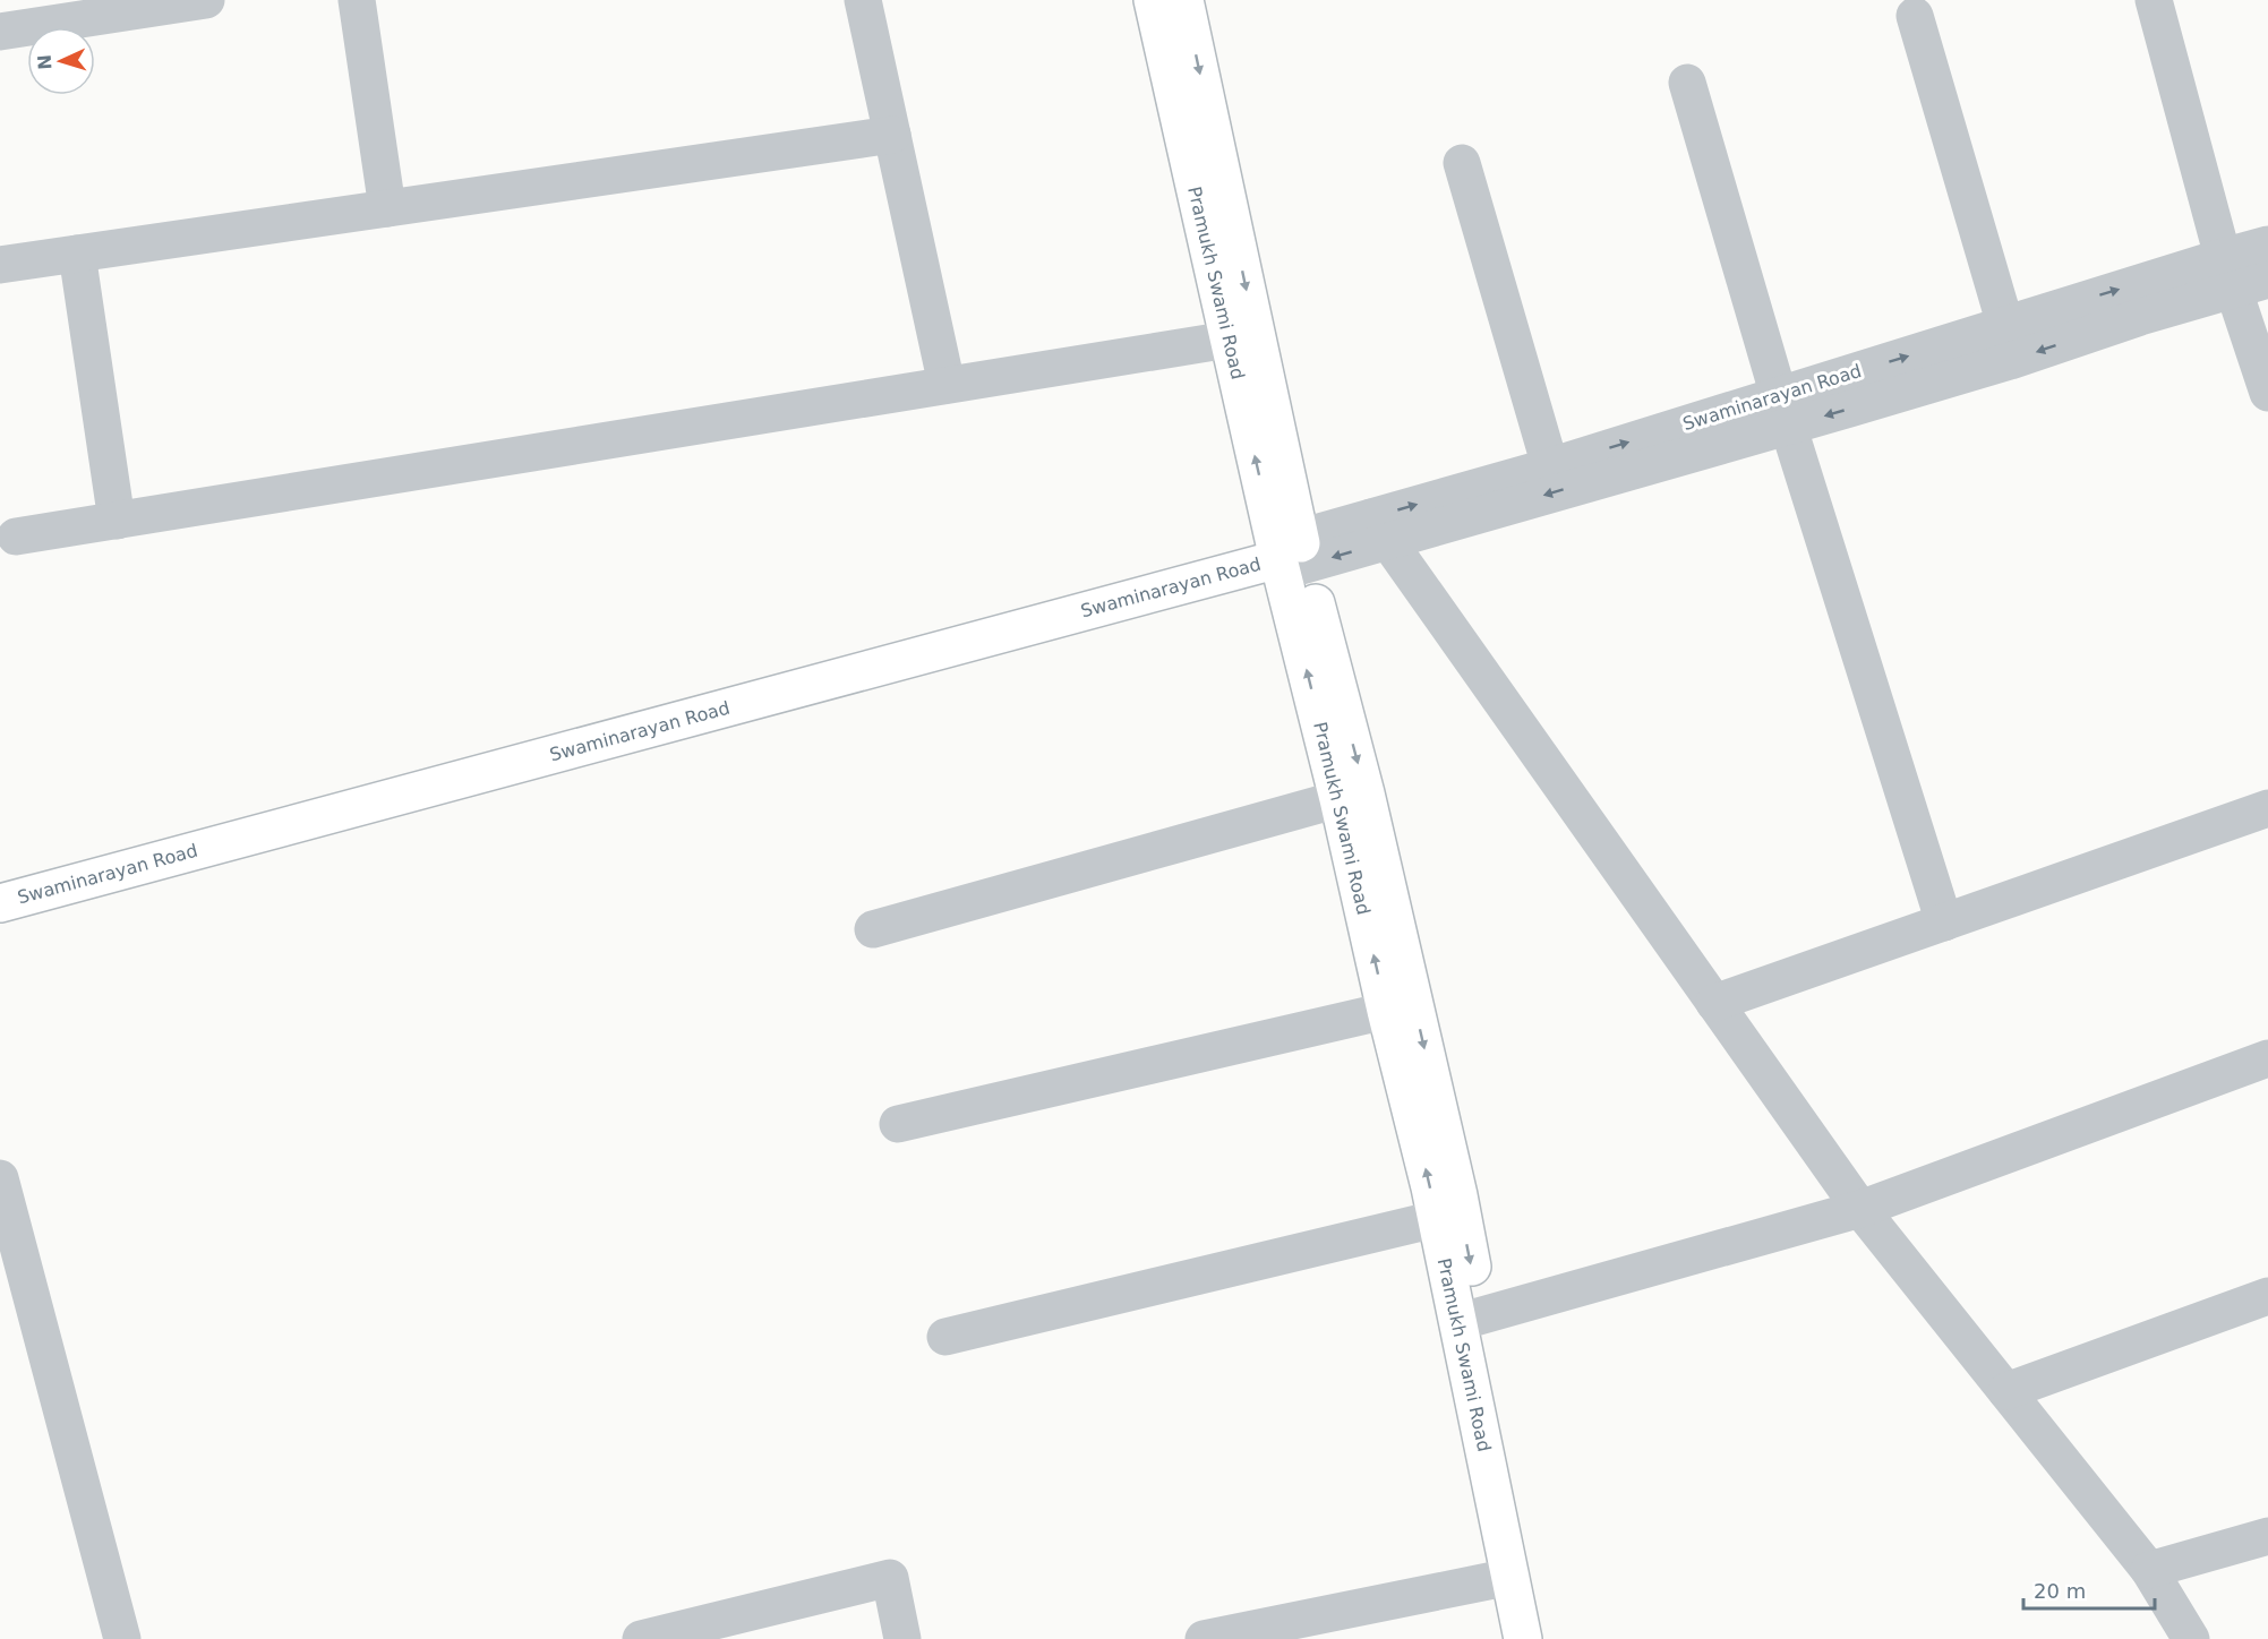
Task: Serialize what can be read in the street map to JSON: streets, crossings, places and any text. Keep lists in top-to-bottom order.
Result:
{
  "streets": {
    "main road": ["Pramukh Swami Road", "Swaminarayan Road"]
  },
  "crossings": [
    ["Pramukh Swami Road", "Swaminarayan Road"]
  ],
  "scale_bar": "20 m",
  "north": "left"
}
